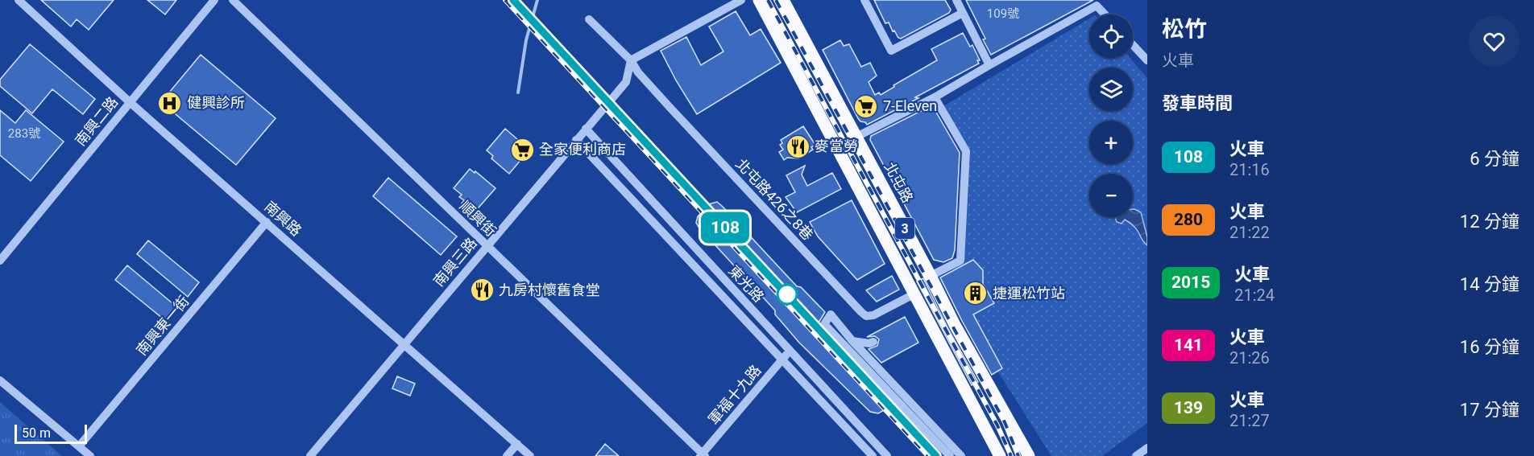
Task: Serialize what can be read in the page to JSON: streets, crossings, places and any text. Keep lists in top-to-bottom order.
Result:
{
  "streets": {
    "main road": ["北屯路", "3"],
    "street": [
      "南興二路",
      "北屯路426之8巷",
      "南興路",
      "順興街",
      "南興三路",
      "東光路",
      "南興東一街",
      "軍福十九路"
    ]
  },
  "crossings": [
    ["南興二路", "南興路"],
    ["北屯路426之8巷", "3"],
    ["北屯路426之8巷", "南興三路"],
    ["南興路", "南興三路"],
    ["南興路", "南興東一街"],
    ["順興街", "南興三路"],
    ["順興街", "軍福十九路"],
    ["南興三路", "東光路"],
    ["東光路", "軍福十九路"]
  ],
  "places": {
    "hospital": ["健興診所"],
    "supermarket": ["7-Eleven", "全家便利商店"],
    "restaurant": ["麥當勞", "九房村懷舊食堂"],
    "building": ["捷運松竹站"]
  },
  "house_numbers": ["109號", "283號"],
  "scale_bar": "50 m",
  "page": {
    "on_map": "108",
    "heading": [
      ["松竹", "火車"],
      "發車時間"
    ],
    "map_buttons": ["+", "−"],
    "list": [
      {
        "mark": "108",
        "name": "火車",
        "note": "21:16",
        "value": "6 分鐘"
      },
      {
        "mark": "280",
        "name": "火車",
        "note": "21:22",
        "value": "12 分鐘"
      },
      {
        "mark": "2015",
        "name": "火車",
        "note": "21:24",
        "value": "14 分鐘"
      },
      {
        "mark": "141",
        "name": "火車",
        "note": "21:26",
        "value": "16 分鐘"
      },
      {
        "mark": "139",
        "name": "火車",
        "note": "21:27",
        "value": "17 分鐘"
      }
    ],
    "scale": "50 m"
  }
}
